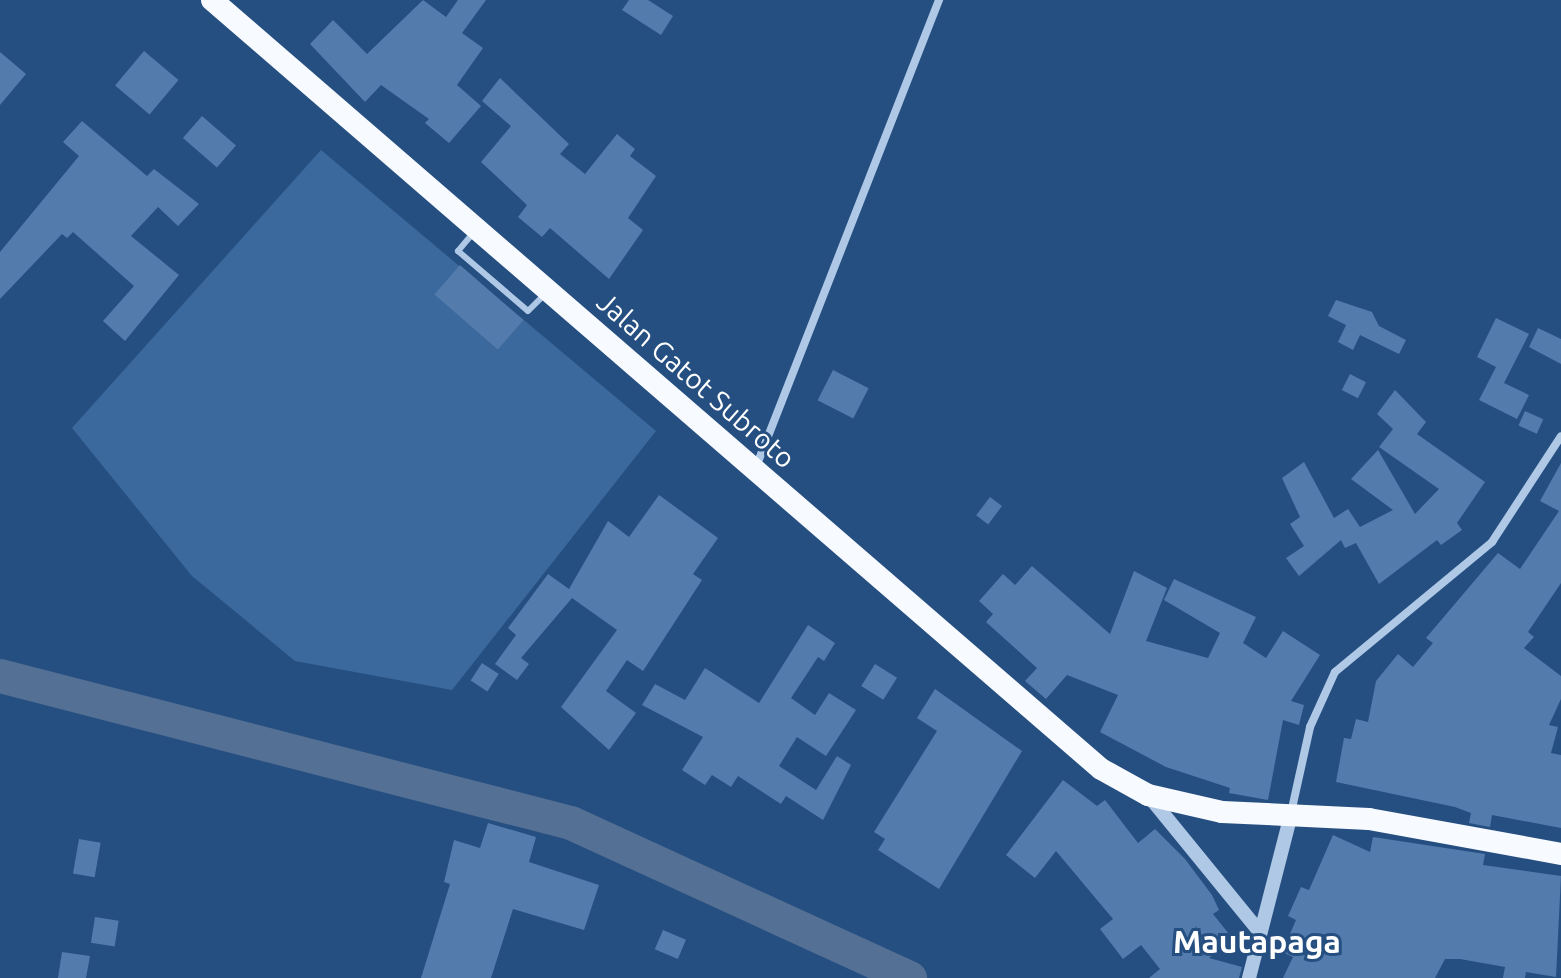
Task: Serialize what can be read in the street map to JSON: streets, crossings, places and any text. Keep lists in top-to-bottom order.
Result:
{
  "streets": {
    "highway": ["Jalan Gatot Subroto"]
  },
  "districts": ["Mautapaga"]
}
